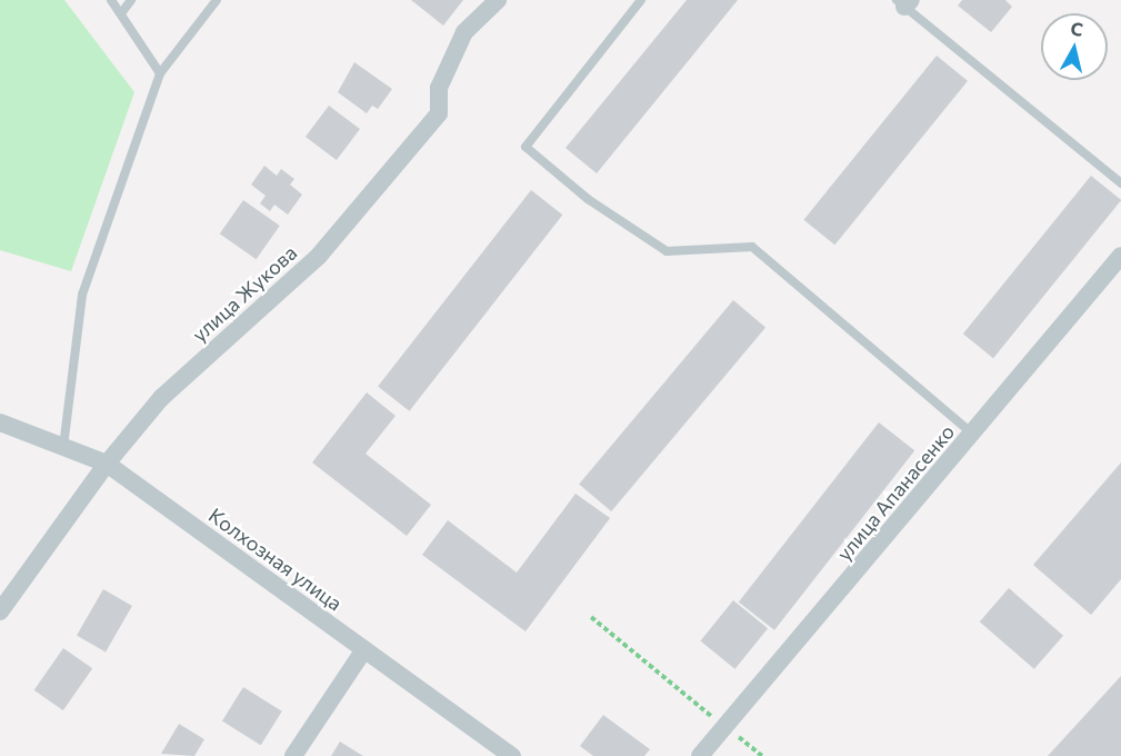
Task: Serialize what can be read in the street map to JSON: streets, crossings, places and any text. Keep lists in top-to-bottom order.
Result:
{
  "streets": {
    "street": ["улица Жукова", "улица Апанасенко", "Колхозная улица"]
  },
  "crossings": [
    ["улица Жукова", "Колхозная улица"]
  ],
  "north": "top"
}
